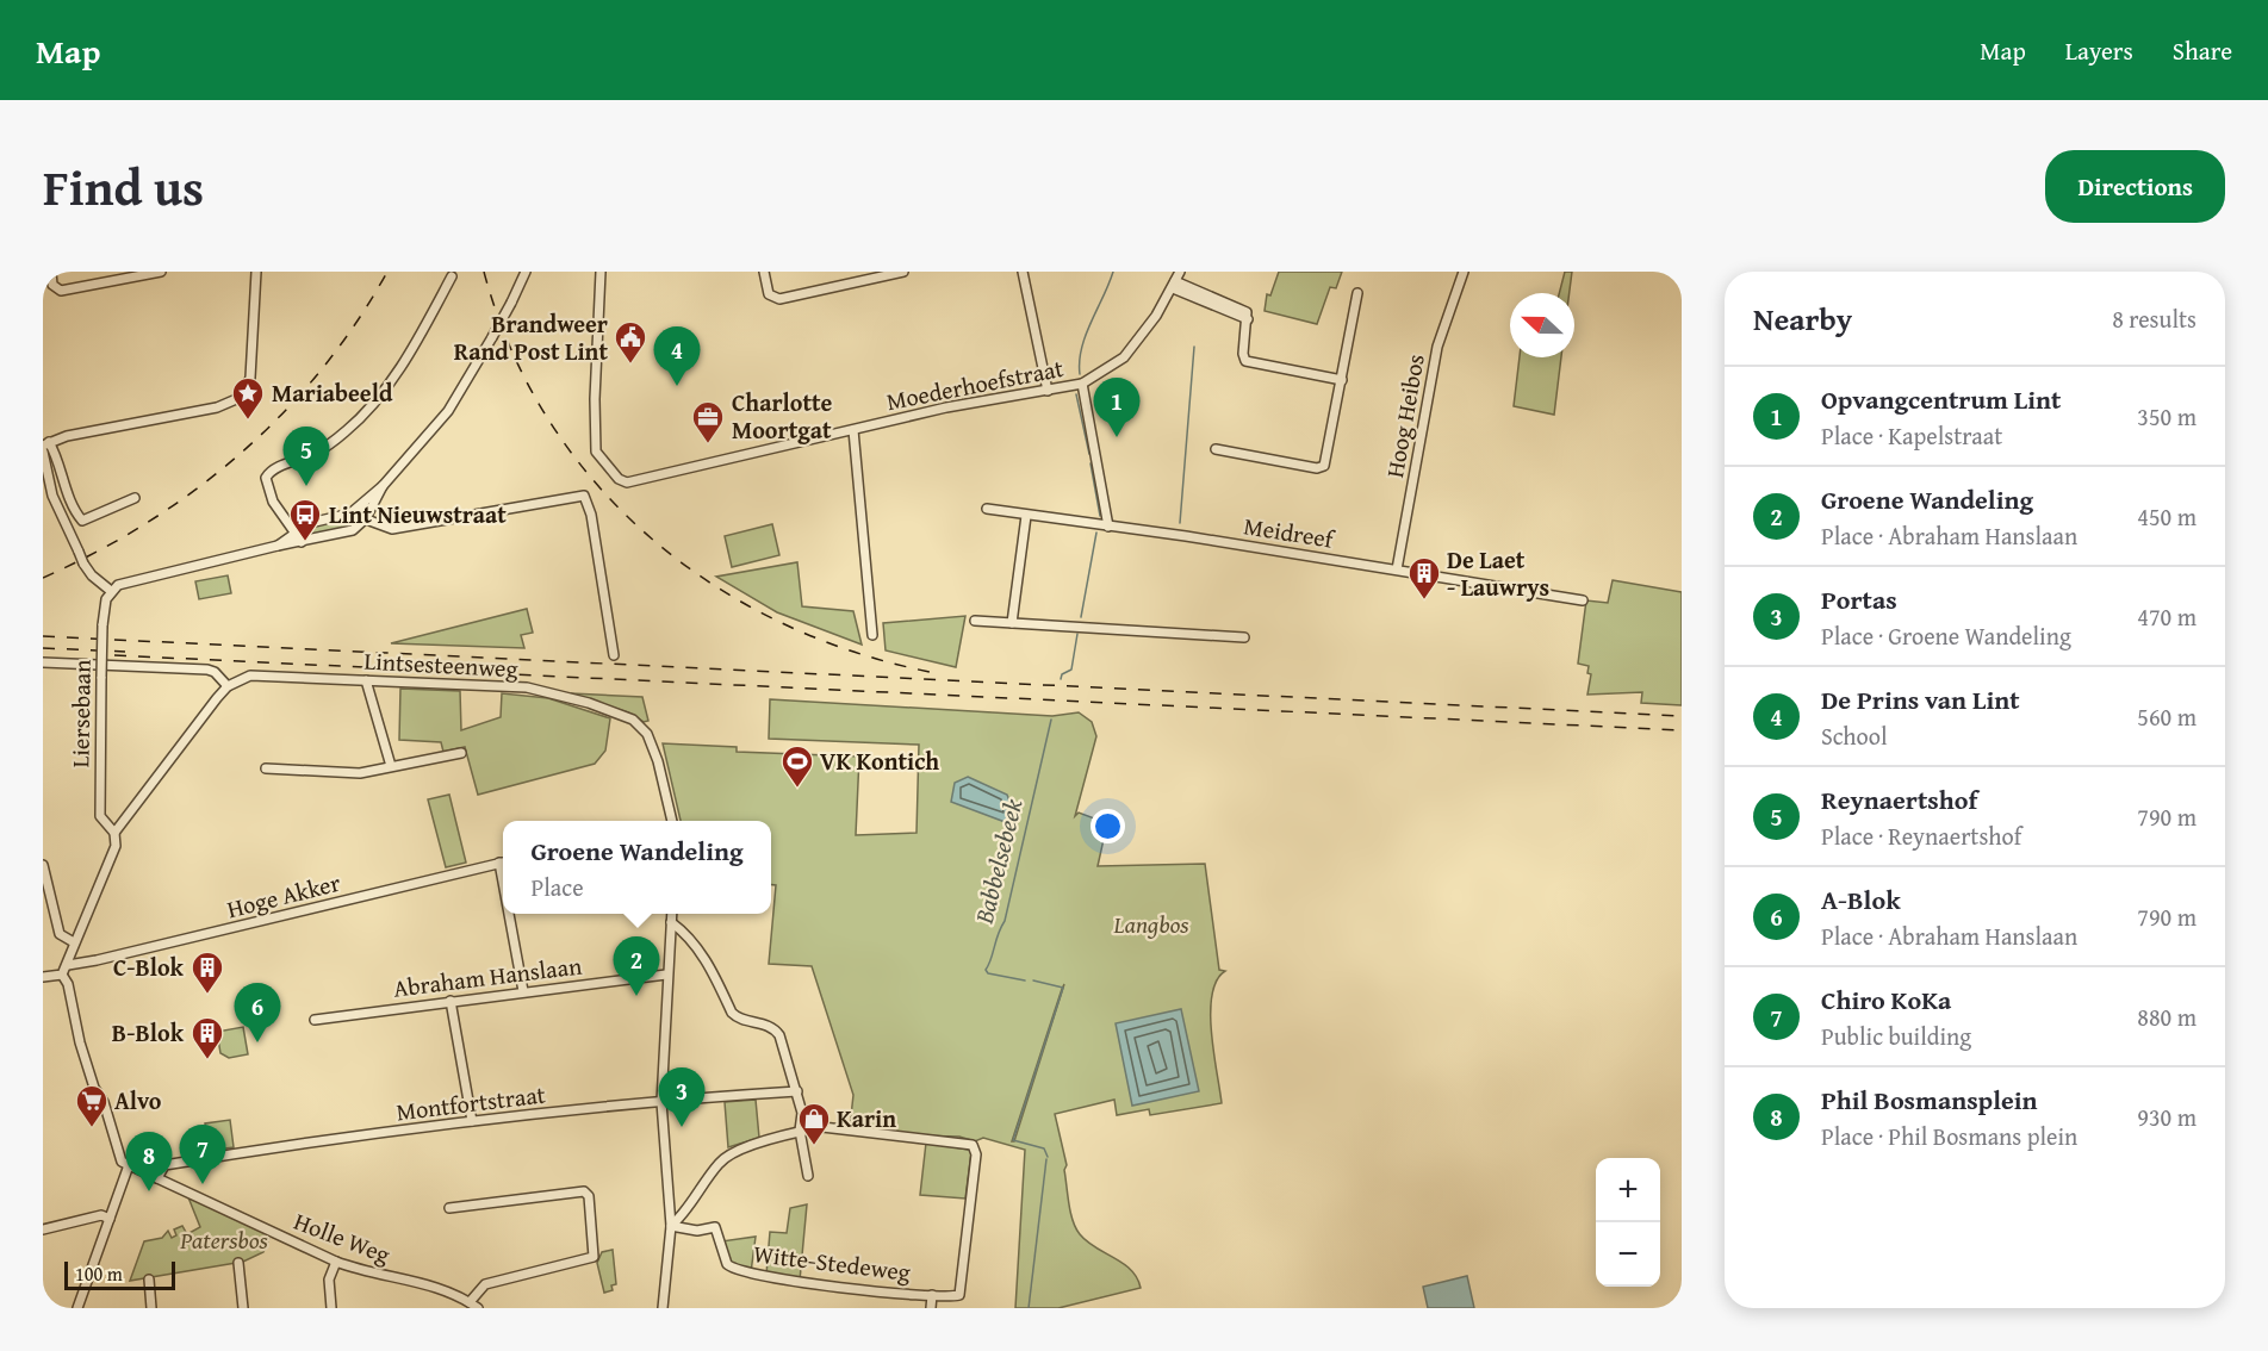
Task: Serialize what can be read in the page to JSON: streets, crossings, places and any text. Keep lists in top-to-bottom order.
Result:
{
  "streets": {
    "street": [
      "Moederhoefstraat",
      "Hoog Heibos",
      "Meidreef",
      "Lintsesteenweg",
      "Liersebaan",
      "Hoge Akker",
      "Abraham Hanslaan",
      "Montfortstraat",
      "Holle Weg",
      "Witte-Stedeweg"
    ]
  },
  "crossings": [
    ["Hoog Heibos", "Meidreef"],
    ["Montfortstraat", "Holle Weg"]
  ],
  "water": ["Babbelsebeek"],
  "parks": ["Langbos", "Patersbos"],
  "places": {
    "public building": ["Brandweer Rand Post Lint"],
    "place": ["Mariabeeld"],
    "office": ["Charlotte Moortgat"],
    "bus stop": ["Lint Nieuwstraat"],
    "building": ["De Laet - Lauwrys", "C-Blok", "B-Blok"],
    "sports": ["VK Kontich"],
    "supermarket": ["Alvo"],
    "shop": ["Karin"]
  },
  "scale_bar": "100 m",
  "north": "left",
  "page": {
    "header": "Map",
    "nav": ["Map", "Layers", "Share"],
    "title": "Find us",
    "buttons": "Directions",
    "heading": ["Nearby", "8 results"],
    "pins": [
      "4",
      "1",
      "5",
      "2",
      "6",
      "3",
      "7",
      "8"
    ],
    "list": [
      {
        "mark": "1",
        "name": "Opvangcentrum Lint",
        "note": "Place · Kapelstraat",
        "value": "350 m"
      },
      {
        "mark": "2",
        "name": "Groene Wandeling",
        "note": "Place · Abraham Hanslaan",
        "value": "450 m"
      },
      {
        "mark": "3",
        "name": "Portas",
        "note": "Place · Groene Wandeling",
        "value": "470 m"
      },
      {
        "mark": "4",
        "name": "De Prins van Lint",
        "note": "School",
        "value": "560 m"
      },
      {
        "mark": "5",
        "name": "Reynaertshof",
        "note": "Place · Reynaertshof",
        "value": "790 m"
      },
      {
        "mark": "6",
        "name": "A-Blok",
        "note": "Place · Abraham Hanslaan",
        "value": "790 m"
      },
      {
        "mark": "7",
        "name": "Chiro KoKa",
        "note": "Public building",
        "value": "880 m"
      },
      {
        "mark": "8",
        "name": "Phil Bosmansplein",
        "note": "Place · Phil Bosmans plein",
        "value": "930 m"
      }
    ],
    "popup": ["Groene Wandeling", "Place"],
    "map_buttons": ["+", "−"],
    "scale": "100 m"
  }
}
